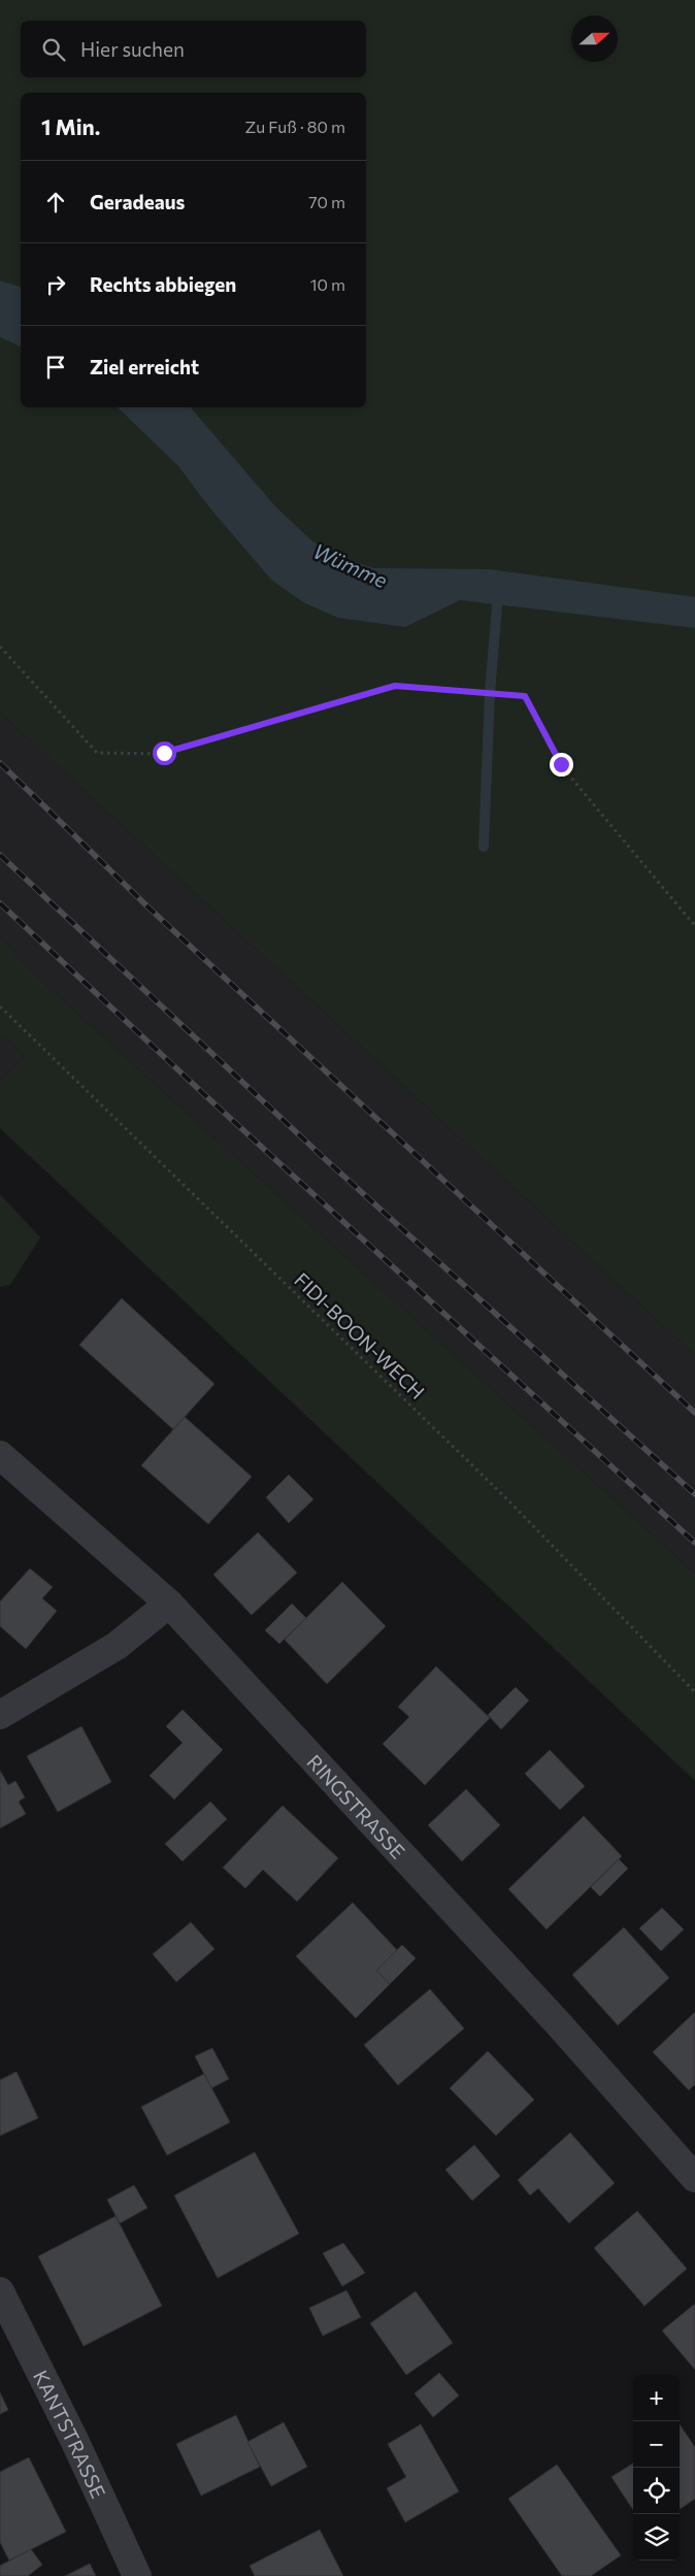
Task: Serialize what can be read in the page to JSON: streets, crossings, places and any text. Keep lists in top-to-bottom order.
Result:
{
  "streets": {
    "street": ["RINGSTRASSE", "KANTSTRASSE"],
    "path": ["FIDI-BOON-WECH"]
  },
  "water": ["Wümme"],
  "north": "right",
  "page": {
    "search": "Hier suchen",
    "heading": ["1 Min.", "Zu Fuß · 80 m"],
    "list": [
      ["Geradeaus", "70 m"],
      ["Rechts abbiegen", "10 m"],
      "Ziel erreicht"
    ],
    "map_buttons": ["+", "−"]
  }
}
